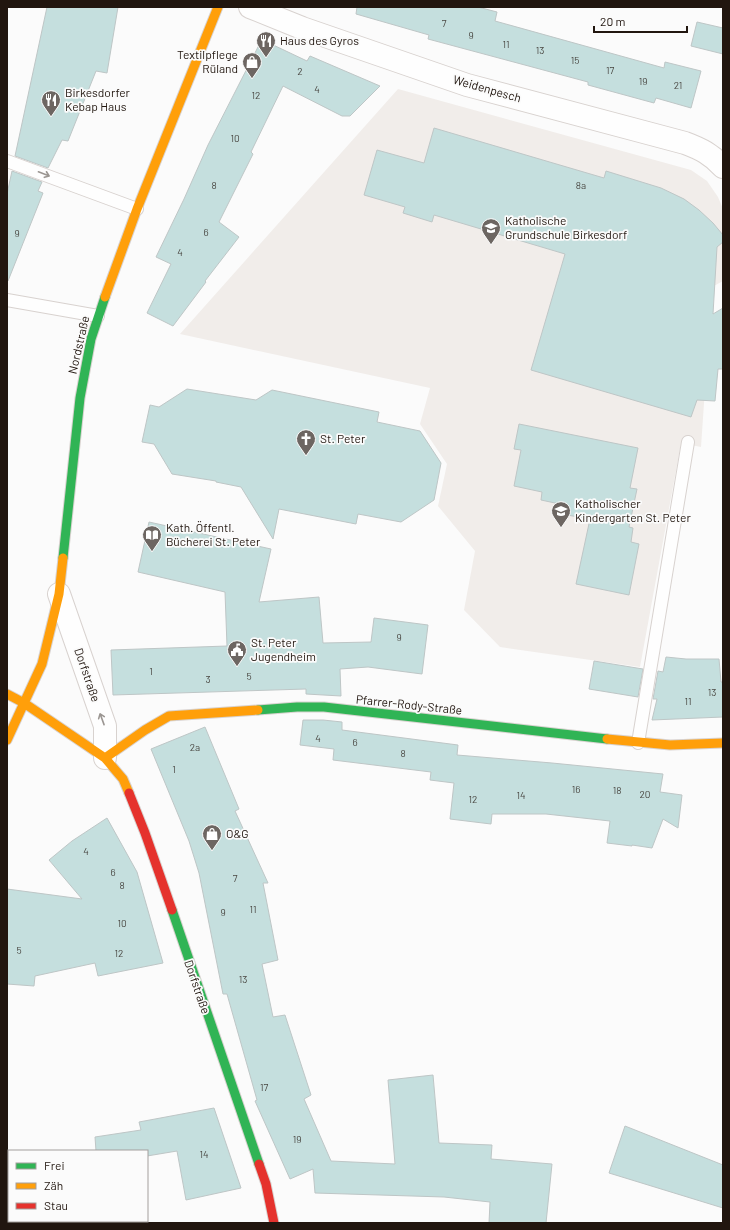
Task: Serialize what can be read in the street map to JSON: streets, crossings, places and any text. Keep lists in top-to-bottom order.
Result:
{
  "streets": {
    "street": [
      "Weidenpesch",
      "Nordstraße",
      "Dorfstraße",
      "Pfarrer-Rody-Straße"
    ]
  },
  "crossings": [
    ["Nordstraße", "Dorfstraße"],
    ["Dorfstraße", "Pfarrer-Rody-Straße"]
  ],
  "places": {
    "restaurant": ["Haus des Gyros", "Birkesdorfer Kebap Haus"],
    "shop": ["Textilpflege Rüland", "O&G"],
    "school or university": ["Katholische Grundschule Birkesdorf", "Katholischer Kindergarten St. Peter"],
    "church": ["St. Peter"],
    "library": ["Kath. Öffentl. Bücherei St. Peter"],
    "public building": ["St. Peter Jugendheim"]
  },
  "house_numbers": [
    "7",
    "9",
    "11",
    "13",
    "15",
    "17",
    "2",
    "19",
    "21",
    "4",
    "12",
    "10",
    "8",
    "8a",
    "6",
    "9",
    "4",
    "9",
    "1",
    "5",
    "3",
    "13",
    "11",
    "4",
    "6",
    "2a",
    "8",
    "1",
    "16",
    "18",
    "20",
    "14",
    "12",
    "4",
    "6",
    "7",
    "8",
    "11",
    "9",
    "10",
    "5",
    "12",
    "13",
    "17",
    "19",
    "14"
  ],
  "legend": ["Frei", "Zäh", "Stau"],
  "scale_bar": "20 m"
}
